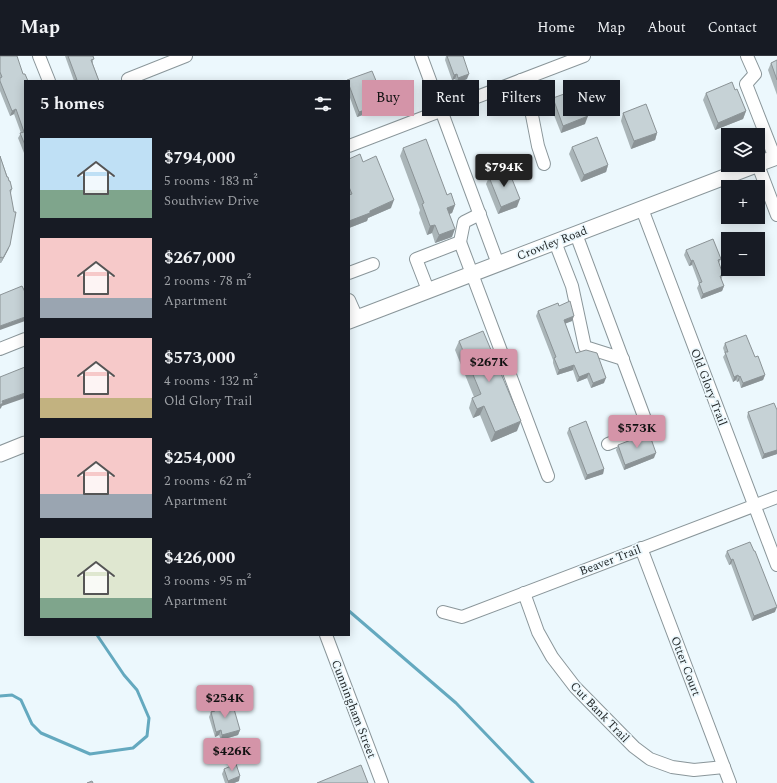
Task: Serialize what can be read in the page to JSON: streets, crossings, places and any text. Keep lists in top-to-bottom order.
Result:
{
  "streets": {
    "main road": ["Crowley Road"],
    "street": [
      "Old Glory Trail",
      "Beaver Trail",
      "Otter Court",
      "Cunningham Street",
      "Cut Bank Trail"
    ]
  },
  "crossings": [
    ["Crowley Road", "Old Glory Trail"],
    ["Old Glory Trail", "Beaver Trail"],
    ["Beaver Trail", "Otter Court"],
    ["Beaver Trail", "Cut Bank Trail"],
    ["Otter Court", "Cut Bank Trail"]
  ],
  "page": {
    "header": "Map",
    "nav": [
      "Home",
      "Map",
      "About",
      "Contact"
    ],
    "chip": [
      "Buy",
      "Rent",
      "Filters",
      "New"
    ],
    "heading": "5 homes",
    "map_buttons": ["+", "−"],
    "list": [
      {
        "name": "$794,000",
        "note": "5 rooms · 183 m² · Southview Drive"
      },
      {
        "name": "$267,000",
        "note": "2 rooms · 78 m² · Apartment"
      },
      {
        "name": "$573,000",
        "note": "4 rooms · 132 m² · Old Glory Trail"
      },
      {
        "name": "$254,000",
        "note": "2 rooms · 62 m² · Apartment"
      },
      {
        "name": "$426,000",
        "note": "3 rooms · 95 m² · Apartment"
      }
    ],
    "price": [
      "$794K",
      "$267K",
      "$573K",
      "$254K",
      "$426K"
    ]
  }
}
